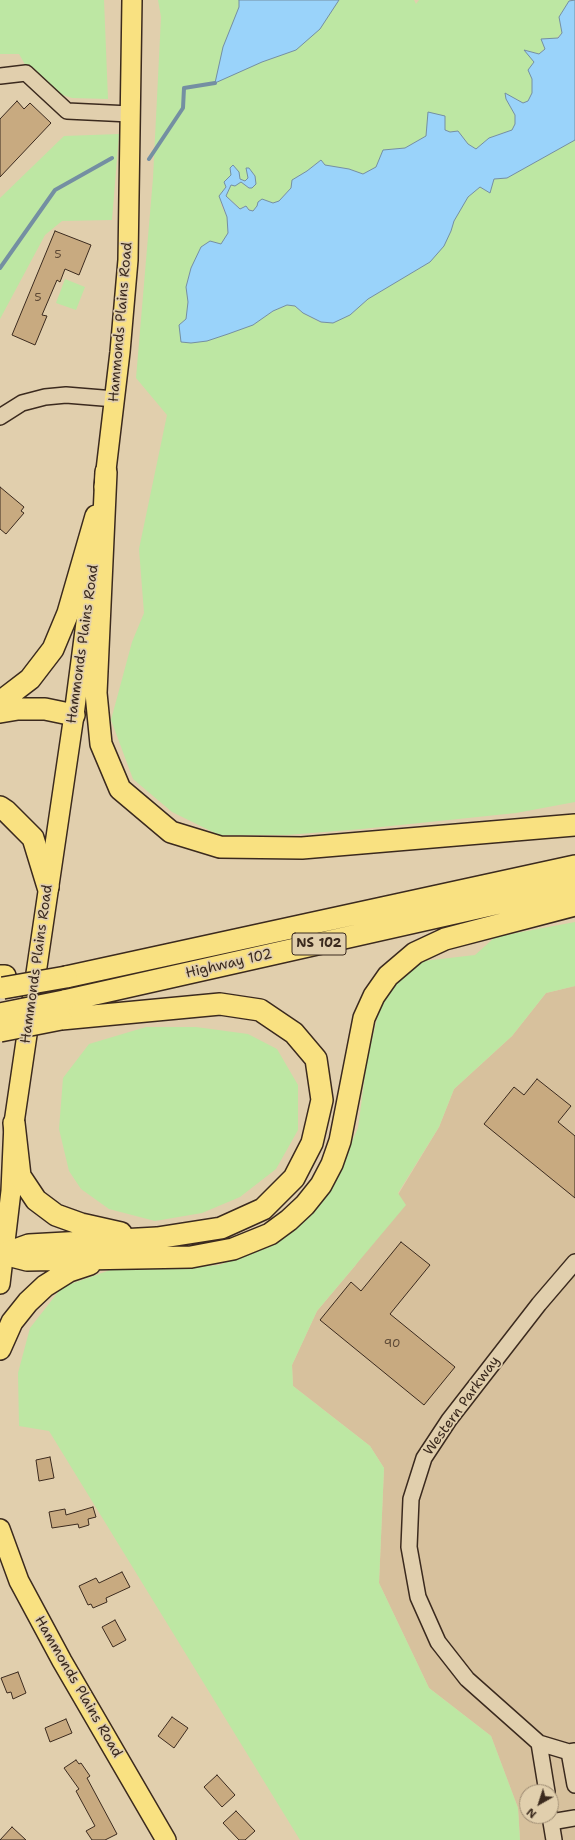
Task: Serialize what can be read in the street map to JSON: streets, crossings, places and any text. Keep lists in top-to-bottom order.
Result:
{
  "streets": {
    "highway": ["NS 102", "Highway 102"],
    "main road": ["Hammonds Plains Road"],
    "street": ["Western Parkway"]
  },
  "house_numbers": ["5", "5", "90"],
  "north": "bottom left"
}
